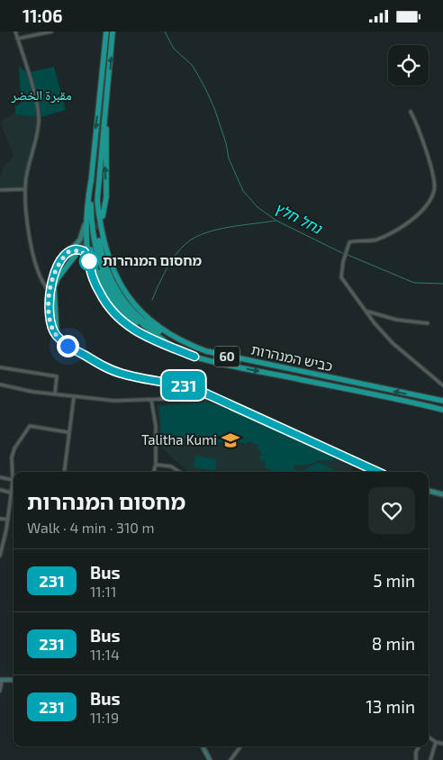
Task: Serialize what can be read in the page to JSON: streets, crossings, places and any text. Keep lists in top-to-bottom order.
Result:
{
  "streets": {
    "highway": ["60", "כביש המנהרות"]
  },
  "crossings": [
    ["60", "כביש המנהרות"]
  ],
  "water": ["נחל חלץ"],
  "parks": ["مقبرة الخضر"],
  "places": {
    "other": ["מחסום המנהרות"],
    "school or university": ["Talitha Kumi"]
  },
  "lines": ["bus line 231"],
  "page": {
    "status": "11:06",
    "on_map": "231",
    "heading": ["מחסום המנהרות", "Walk · 4 min · 310 m"],
    "list": [
      {
        "mark": "231",
        "name": "Bus",
        "note": "11:11",
        "value": "5 min"
      },
      {
        "mark": "231",
        "name": "Bus",
        "note": "11:14",
        "value": "8 min"
      },
      {
        "mark": "231",
        "name": "Bus",
        "note": "11:19",
        "value": "13 min"
      }
    ]
  }
}
